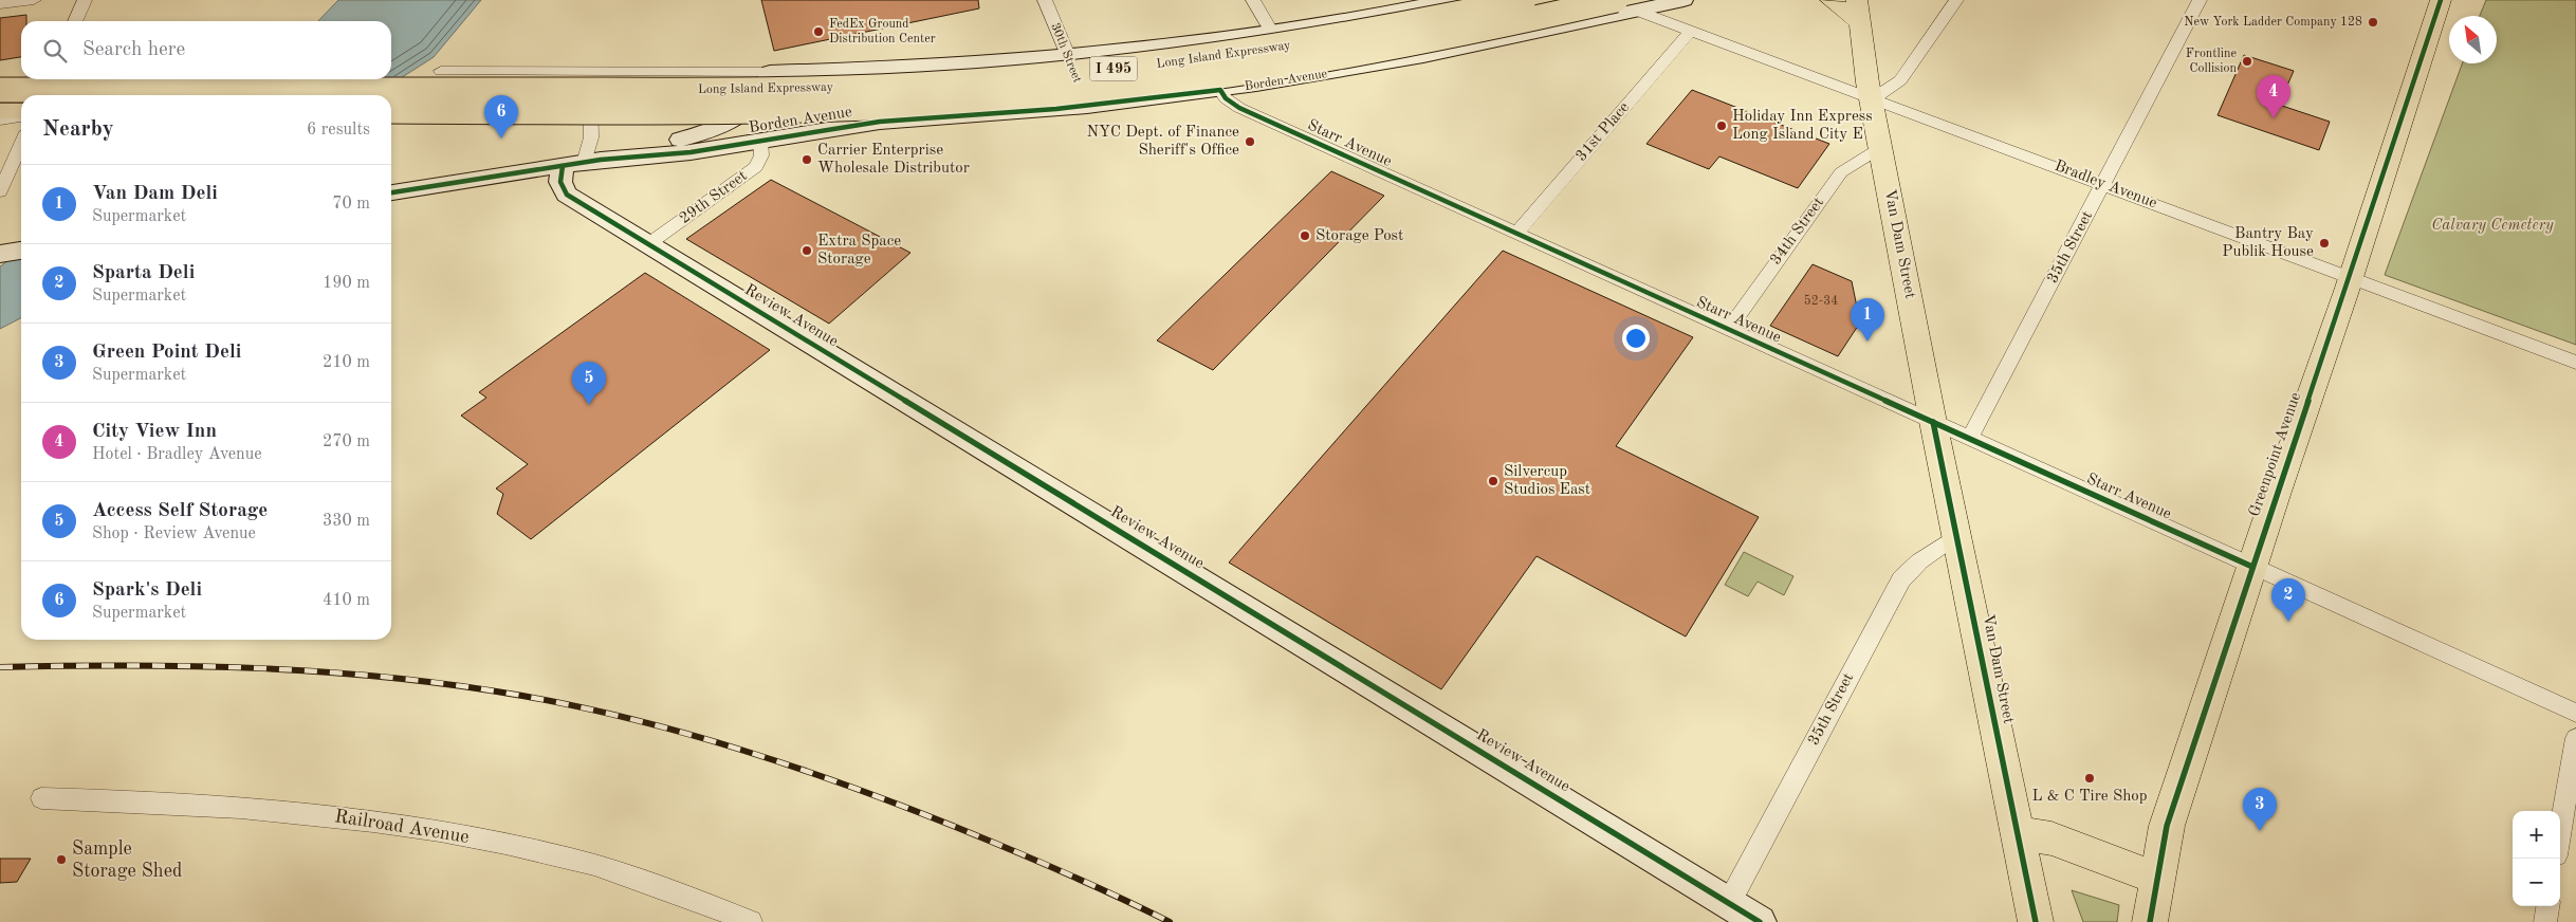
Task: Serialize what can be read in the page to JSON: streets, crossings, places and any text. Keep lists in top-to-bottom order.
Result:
{
  "streets": {
    "main road": [
      "Long Island Expressway",
      "I 495",
      "Borden Avenue",
      "Van Dam Street",
      "Review Avenue",
      "Greenpoint Avenue"
    ],
    "street": [
      "30th Street",
      "31st Place",
      "Starr Avenue",
      "Bradley Avenue",
      "29th Street",
      "34th Street",
      "35th Street",
      "Railroad Avenue"
    ]
  },
  "crossings": [
    ["30th Street", "Borden Avenue"],
    ["Long Island Expressway", "Borden Avenue"],
    ["Long Island Expressway", "Bradley Avenue"],
    ["Borden Avenue", "Starr Avenue"],
    ["Borden Avenue", "Bradley Avenue"],
    ["Borden Avenue", "29th Street"],
    ["Borden Avenue", "Review Avenue"],
    ["31st Place", "Starr Avenue"],
    ["31st Place", "Bradley Avenue"],
    ["Starr Avenue", "34th Street"],
    ["Starr Avenue", "Van Dam Street"],
    ["Starr Avenue", "35th Street"],
    ["Starr Avenue", "Greenpoint Avenue"],
    ["Bradley Avenue", "Van Dam Street"],
    ["Bradley Avenue", "35th Street"],
    ["Bradley Avenue", "Greenpoint Avenue"],
    ["29th Street", "Review Avenue"],
    ["34th Street", "Van Dam Street"],
    ["Van Dam Street", "35th Street"],
    ["35th Street", "Review Avenue"]
  ],
  "parks": ["Calvary Cemetery"],
  "places": [
    "New York Ladder Company 128",
    "FedEx Ground Distribution Center",
    "Frontline Collision",
    "Holiday Inn Express Long Island City E",
    "NYC Dept. of Finance Sheriff's Office",
    "Carrier Enterprise Wholesale Distributor",
    "Storage Post",
    "Bantry Bay Publik House",
    "Extra Space Storage",
    "Silvercup Studios East",
    "L & C Tire Shop",
    "Sample Storage Shed"
  ],
  "house_numbers": ["52-34"],
  "north": "top left",
  "page": {
    "search": "Search here",
    "pins": [
      "4",
      "6",
      "1",
      "5",
      "2",
      "3"
    ],
    "heading": ["Nearby", "6 results"],
    "list": [
      {
        "mark": "1",
        "name": "Van Dam Deli",
        "note": "Supermarket",
        "value": "70 m"
      },
      {
        "mark": "2",
        "name": "Sparta Deli",
        "note": "Supermarket",
        "value": "190 m"
      },
      {
        "mark": "3",
        "name": "Green Point Deli",
        "note": "Supermarket",
        "value": "210 m"
      },
      {
        "mark": "4",
        "name": "City View Inn",
        "note": "Hotel · Bradley Avenue",
        "value": "270 m"
      },
      {
        "mark": "5",
        "name": "Access Self Storage",
        "note": "Shop · Review Avenue",
        "value": "330 m"
      },
      {
        "mark": "6",
        "name": "Spark's Deli",
        "note": "Supermarket",
        "value": "410 m"
      }
    ],
    "map_buttons": ["+", "−"]
  }
}
